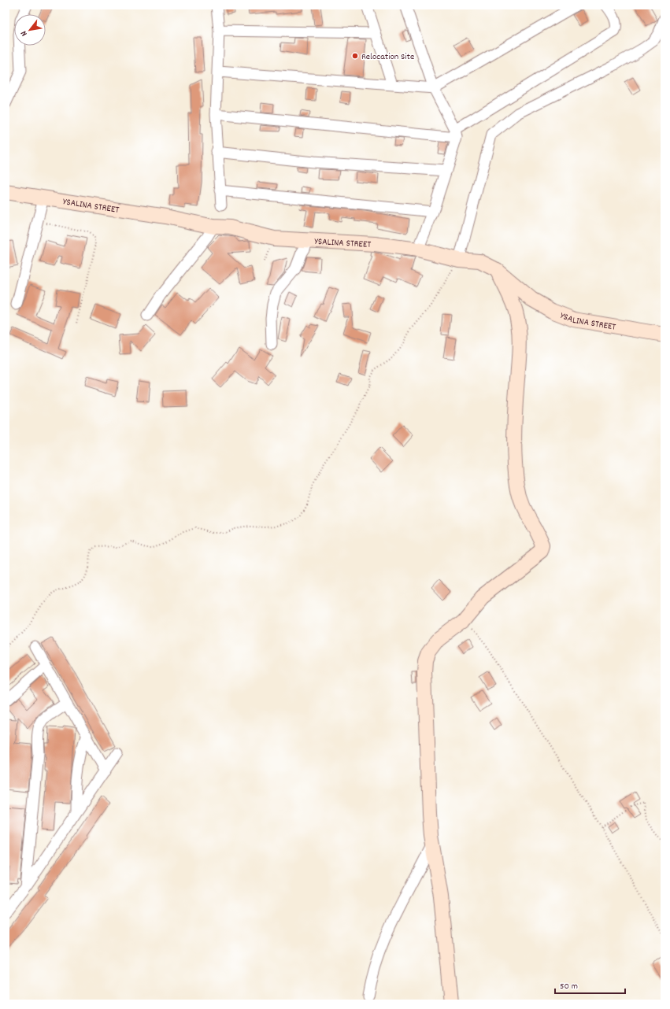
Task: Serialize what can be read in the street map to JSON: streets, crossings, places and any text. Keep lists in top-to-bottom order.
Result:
{
  "streets": {
    "street": ["YSALINA STREET"]
  },
  "places": ["Relocation Site"],
  "scale_bar": "50 m",
  "north": "bottom left"
}
